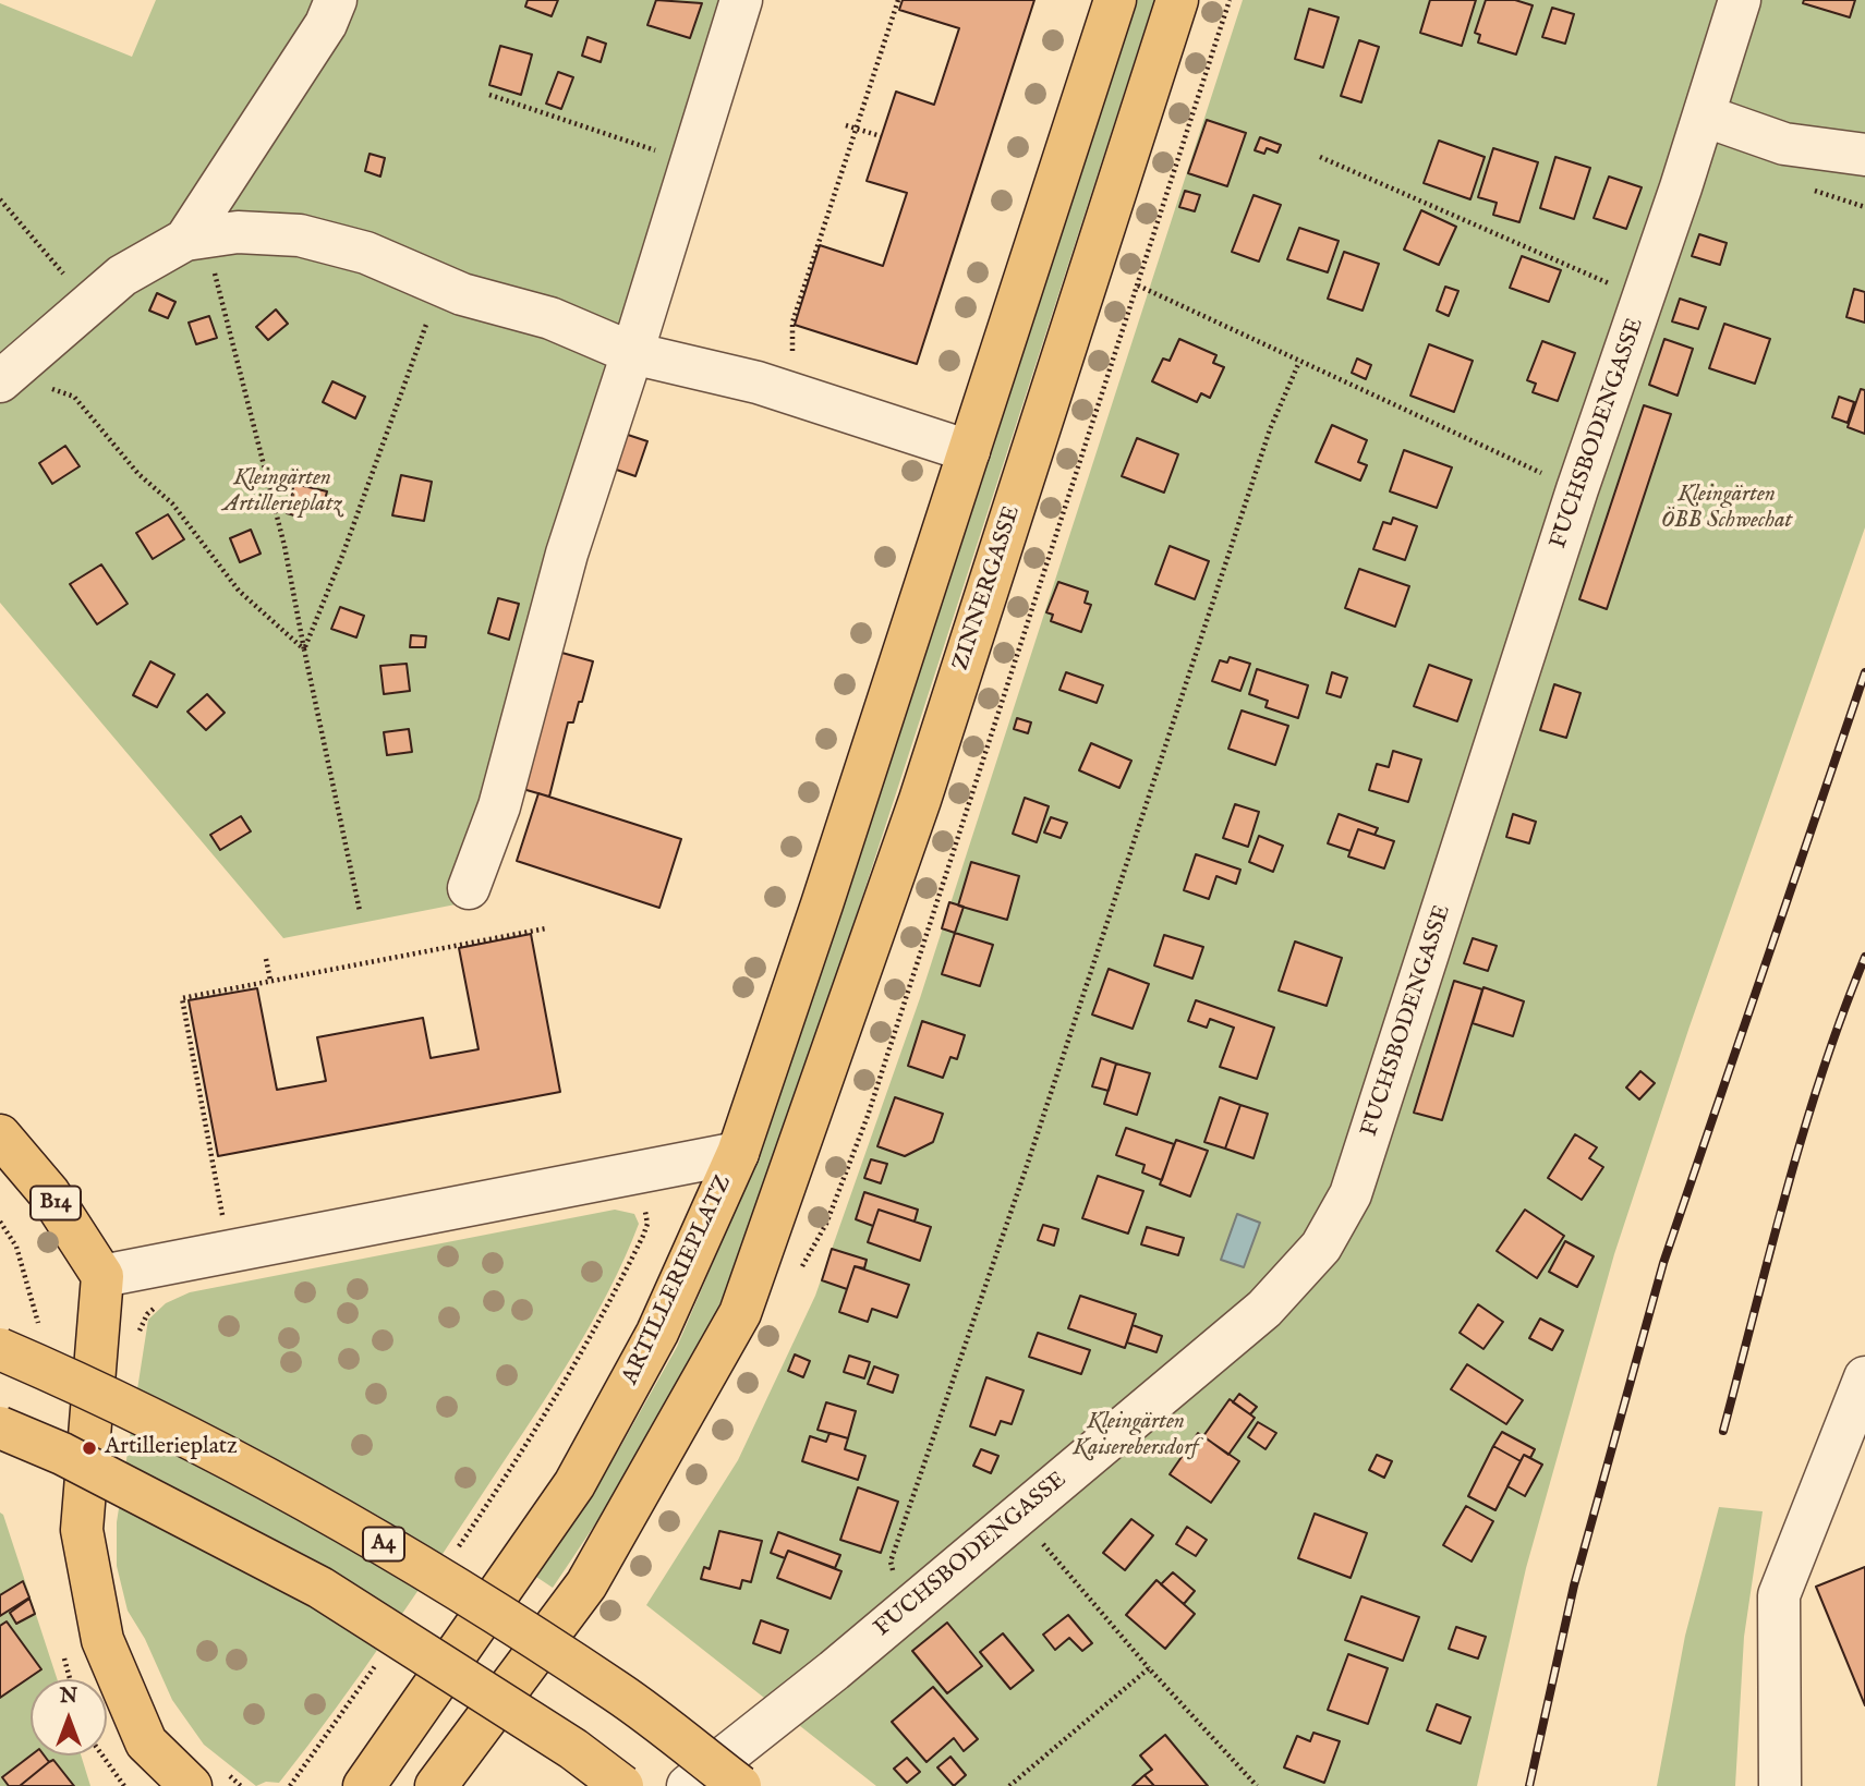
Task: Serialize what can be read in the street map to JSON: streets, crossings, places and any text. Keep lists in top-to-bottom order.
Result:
{
  "streets": {
    "main road": [
      "ZINNERGASSE",
      "B14",
      "ARTILLERIEPLATZ",
      "A4"
    ],
    "street": ["FUCHSBODENGASSE"]
  },
  "crossings": [
    ["B14", "ARTILLERIEPLATZ"]
  ],
  "parks": ["Kleingärten Artillerieplatz", "Kleingärten ÖBB Schwechat", "Kleingärten Kaiserebersdorf"],
  "places": ["Artillerieplatz"],
  "north": "top"
}
